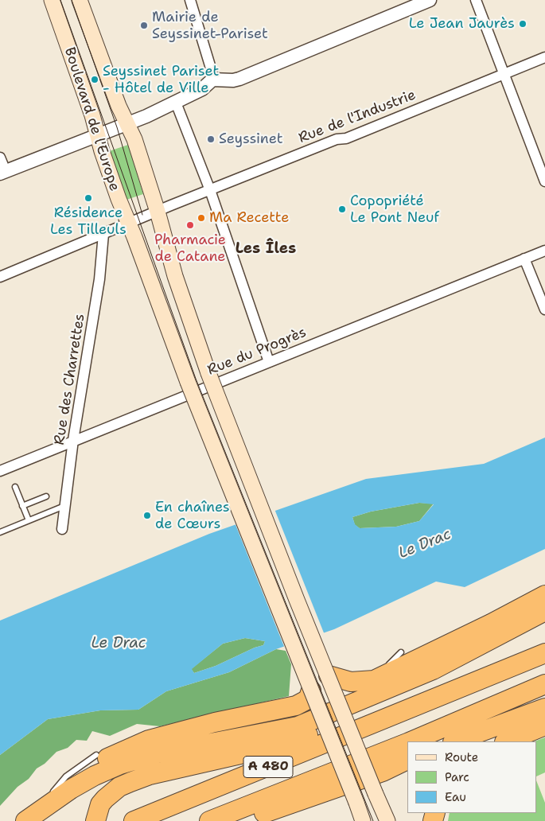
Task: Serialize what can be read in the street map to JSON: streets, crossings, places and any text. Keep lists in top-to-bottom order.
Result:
{
  "streets": {
    "highway": ["A 480"],
    "main road": ["Boulevard de l'Europe"],
    "street": ["Rue de l'Industrie", "Rue du Progrès", "Rue des Charrettes"]
  },
  "crossings": [
    ["Rue de l'Industrie", "Boulevard de l'Europe"],
    ["Rue du Progrès", "Rue des Charrettes"]
  ],
  "districts": ["Les Îles"],
  "water": ["Le Drac"],
  "places": [
    "Le Jean Jaurès",
    "Mairie de Seyssinet-Pariset",
    "Seyssinet Pariset - Hôtel de Ville",
    "Seyssinet",
    "Résidence Les Tilleuls",
    "Copopriété Le Pont Neuf",
    "Ma Recette",
    "Pharmacie de Catane",
    "En chaînes de Cœurs"
  ],
  "legend": ["Route", "Parc", "Eau"]
}
